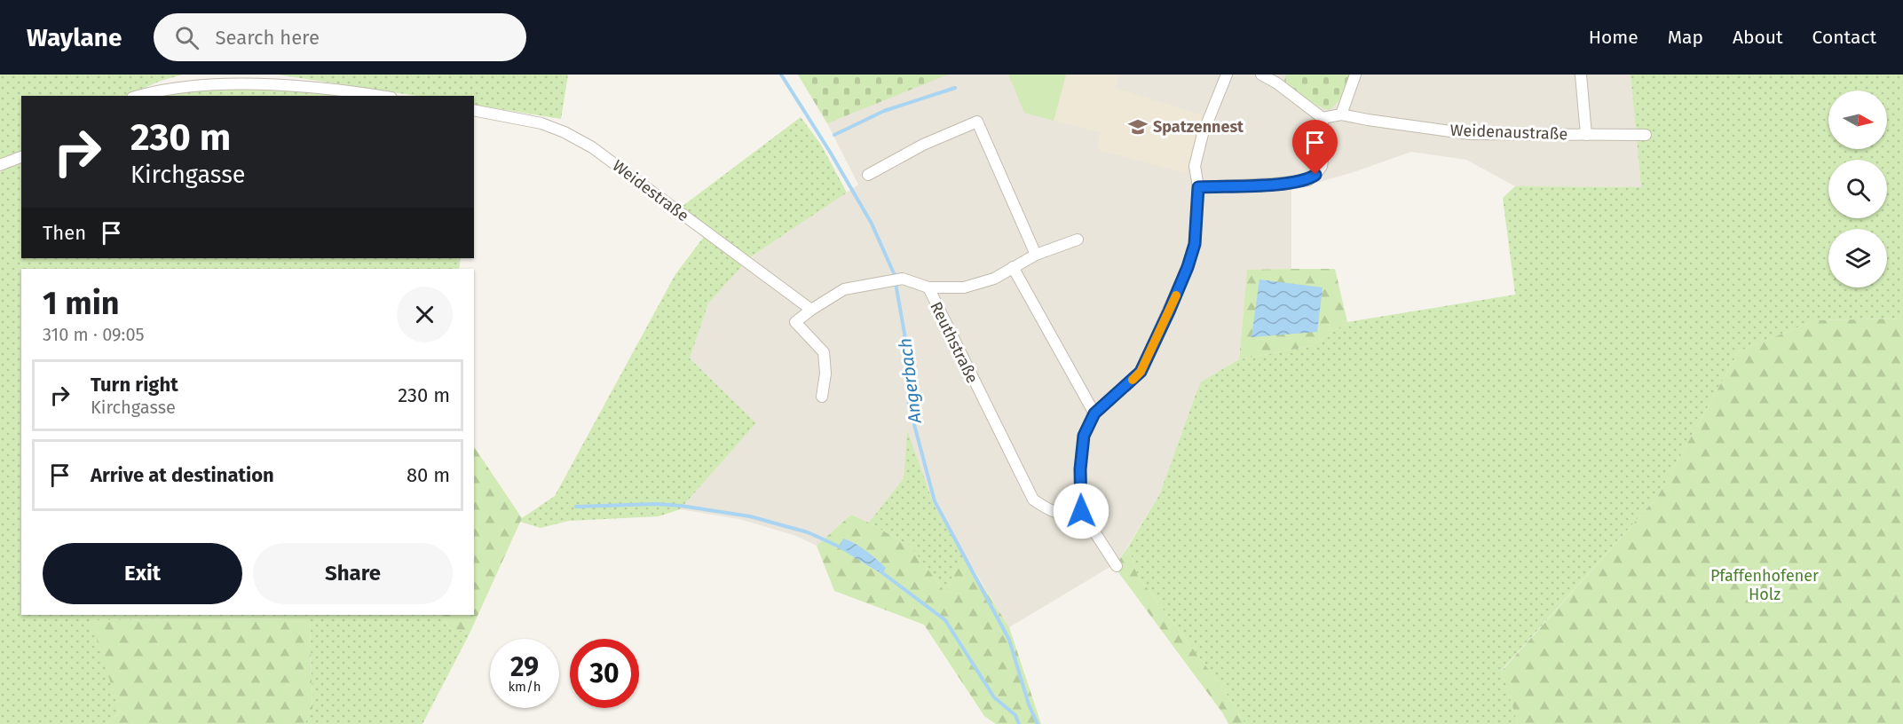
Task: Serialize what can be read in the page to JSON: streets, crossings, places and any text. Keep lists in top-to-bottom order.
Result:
{
  "streets": {
    "street": ["Weidenaustraße", "Weidestraße", "Reuthstraße"]
  },
  "crossings": [
    ["Weidestraße", "Reuthstraße"]
  ],
  "water": ["Angerbach"],
  "parks": ["Pfaffenhofener Holz"],
  "places": {
    "school or university": ["Spatzennest"]
  },
  "north": "right",
  "page": {
    "header": "Waylane",
    "search": "Search here",
    "nav": [
      "Home",
      "Map",
      "About",
      "Contact"
    ],
    "turn": ["230 m", "Kirchgasse"],
    "then": "Then",
    "heading": ["1 min", "310 m · 09:05"],
    "list": [
      {
        "name": "Turn right",
        "note": "Kirchgasse",
        "value": "230 m"
      },
      {
        "name": "Arrive at destination",
        "value": "80 m"
      }
    ],
    "buttons": ["Exit", "Share"],
    "speed": "29 km/h",
    "limit": "30"
  }
}
